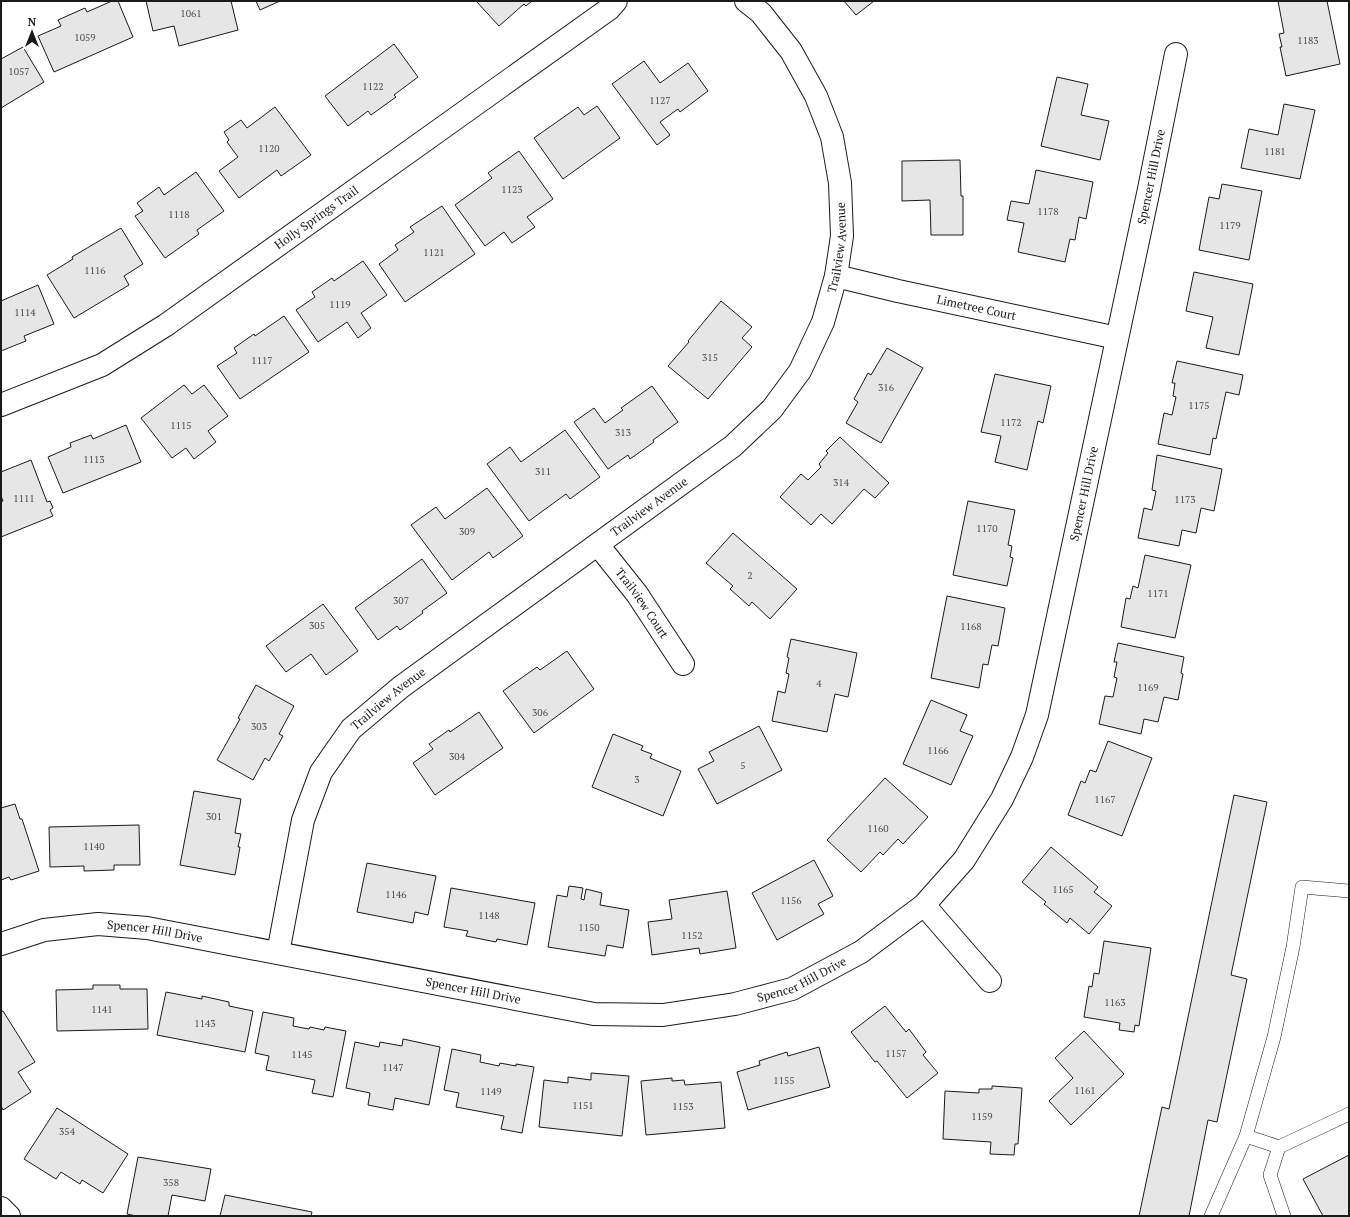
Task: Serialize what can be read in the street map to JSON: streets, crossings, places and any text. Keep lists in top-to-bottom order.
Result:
{
  "streets": {
    "street": [
      "Spencer Hill Drive",
      "Holly Springs Trail",
      "Trailview Avenue",
      "Limetree Court",
      "Trailview Court"
    ]
  },
  "crossings": [
    ["Spencer Hill Drive", "Trailview Avenue"],
    ["Spencer Hill Drive", "Limetree Court"],
    ["Trailview Avenue", "Limetree Court"],
    ["Trailview Avenue", "Trailview Court"]
  ],
  "house_numbers": [
    "1061",
    "1059",
    "1183",
    "1057",
    "1122",
    "1127",
    "1120",
    "1181",
    "1123",
    "1178",
    "1118",
    "1179",
    "1121",
    "1116",
    "1119",
    "1114",
    "315",
    "1117",
    "316",
    "1175",
    "1172",
    "1115",
    "313",
    "1113",
    "311",
    "314",
    "1111",
    "1173",
    "1170",
    "309",
    "2",
    "1171",
    "307",
    "305",
    "1168",
    "4",
    "1169",
    "306",
    "303",
    "1166",
    "304",
    "5",
    "3",
    "1167",
    "301",
    "1160",
    "1140",
    "1165",
    "1146",
    "1156",
    "1148",
    "1150",
    "1152",
    "1163",
    "1141",
    "1143",
    "1157",
    "1145",
    "1147",
    "1155",
    "1161",
    "1149",
    "1151",
    "1153",
    "1159",
    "354",
    "358"
  ],
  "north": "top"
}
